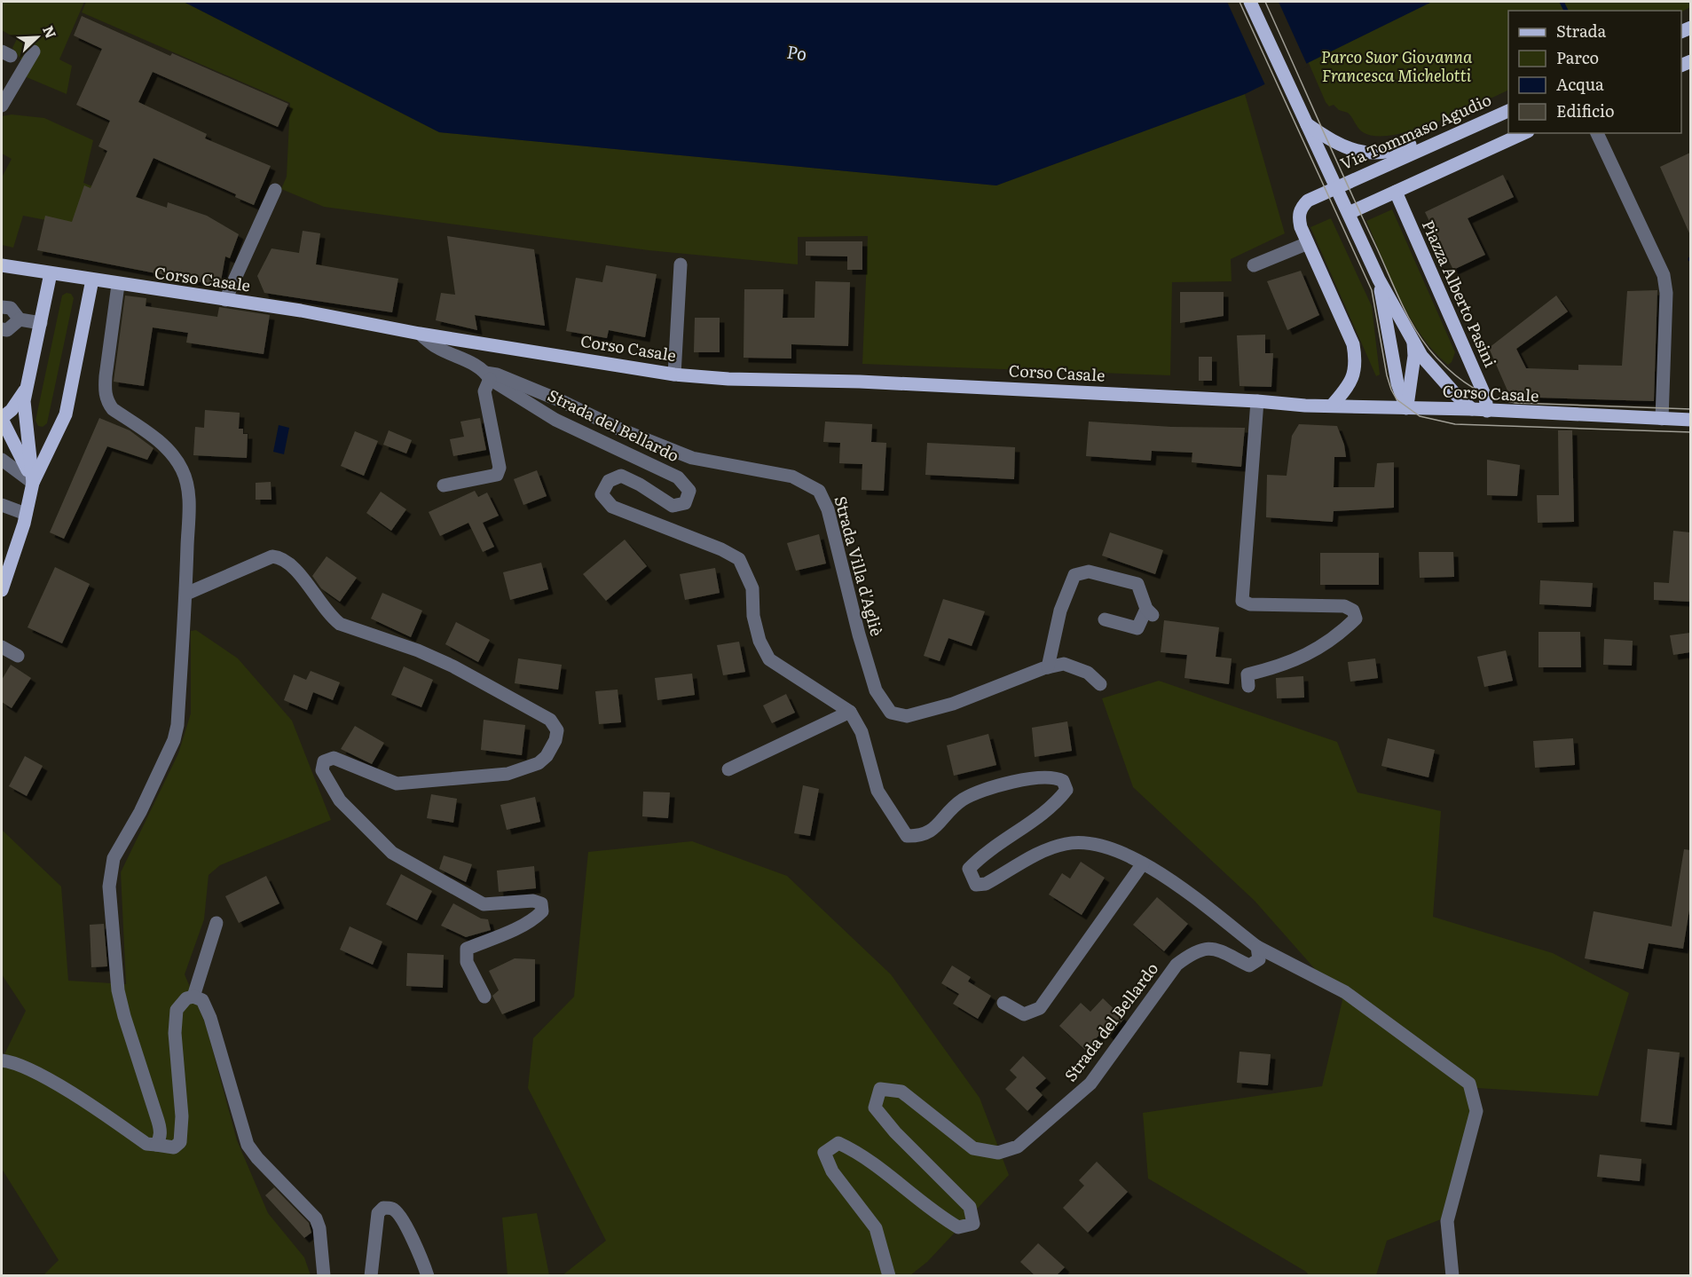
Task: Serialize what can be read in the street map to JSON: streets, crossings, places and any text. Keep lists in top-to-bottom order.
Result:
{
  "streets": {
    "main road": ["Via Tommaso Agudio", "Corso Casale", "Piazza Alberto Pasini"],
    "street": ["Strada del Bellardo", "Strada Villa d'Agliè"]
  },
  "crossings": [
    ["Corso Casale", "Piazza Alberto Pasini"],
    ["Corso Casale", "Strada del Bellardo"],
    ["Strada del Bellardo", "Strada Villa d'Agliè"]
  ],
  "water": ["Po"],
  "parks": ["Parco Suor Giovanna Francesca Michelotti"],
  "legend": [
    "Strada",
    "Parco",
    "Acqua",
    "Edificio"
  ],
  "north": "top right"
}
